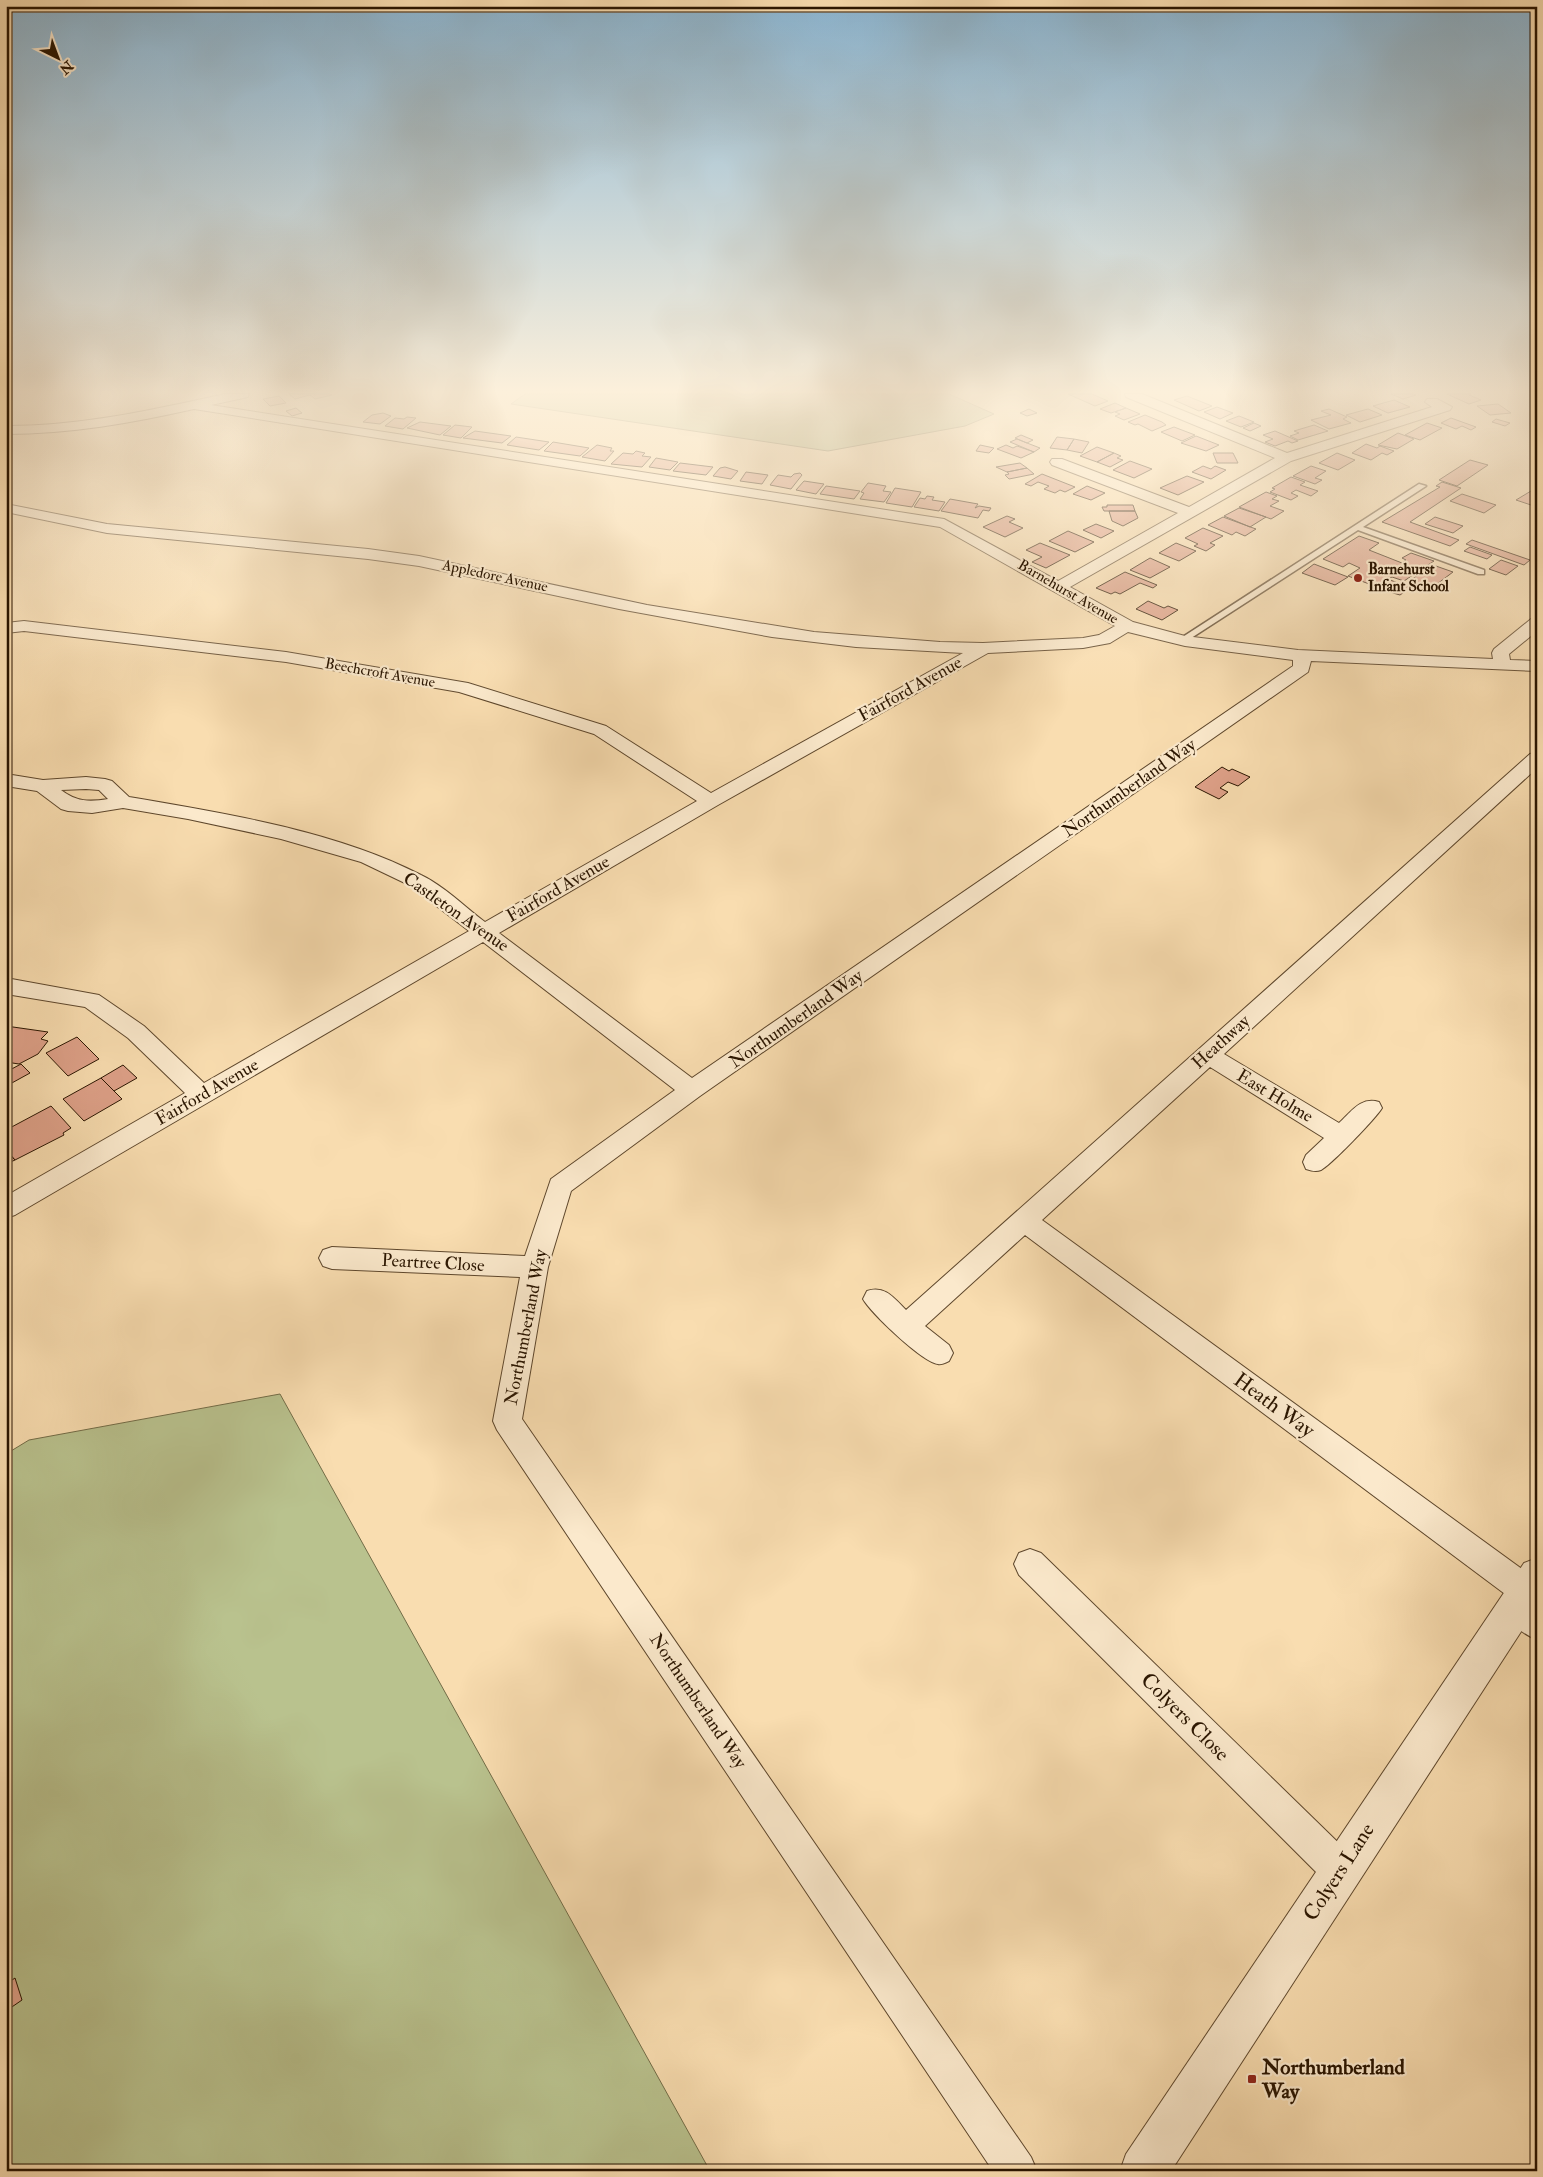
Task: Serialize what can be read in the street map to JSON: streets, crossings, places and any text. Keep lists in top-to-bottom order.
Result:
{
  "streets": {
    "street": [
      "Appledore Avenue",
      "Barnehurst Avenue",
      "Beechcroft Avenue",
      "Fairford Avenue",
      "Northumberland Way",
      "Castleton Avenue",
      "Heathway",
      "East Holme",
      "Peartree Close",
      "Heath Way",
      "Colyers Close",
      "Colyers Lane"
    ]
  },
  "crossings": [
    ["Appledore Avenue", "Fairford Avenue"],
    ["Barnehurst Avenue", "Fairford Avenue"],
    ["Barnehurst Avenue", "Northumberland Way"],
    ["Beechcroft Avenue", "Fairford Avenue"],
    ["Fairford Avenue", "Castleton Avenue"],
    ["Northumberland Way", "Castleton Avenue"],
    ["Northumberland Way", "Peartree Close"],
    ["Heathway", "East Holme"],
    ["Heathway", "Heath Way"],
    ["Heath Way", "Colyers Lane"],
    ["Colyers Close", "Colyers Lane"]
  ],
  "places": {
    "other": ["Barnehurst Infant School"],
    "transit": ["Northumberland Way"]
  },
  "north": "bottom right"
}
